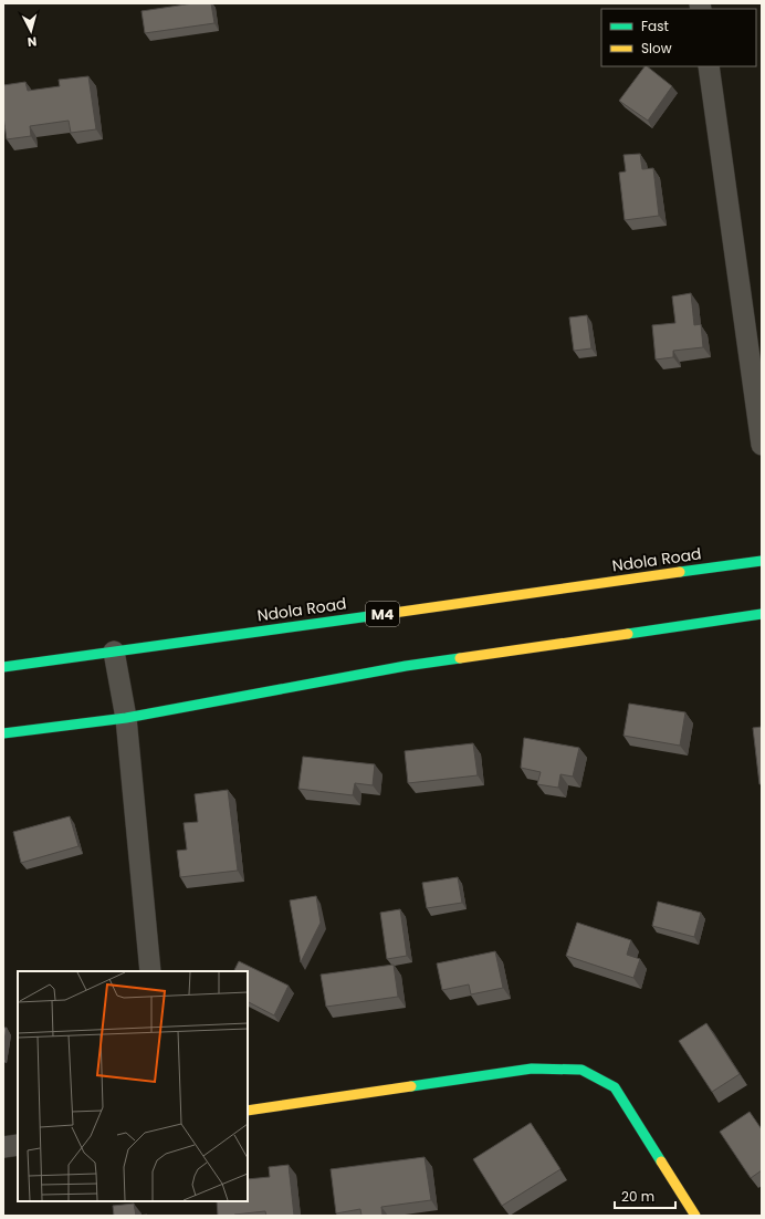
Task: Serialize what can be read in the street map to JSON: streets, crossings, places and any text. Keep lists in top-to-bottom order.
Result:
{
  "streets": {
    "street": ["Ndola Road", "M4"]
  },
  "legend": ["Fast", "Slow"],
  "scale_bar": "20 m",
  "north": "bottom"
}
